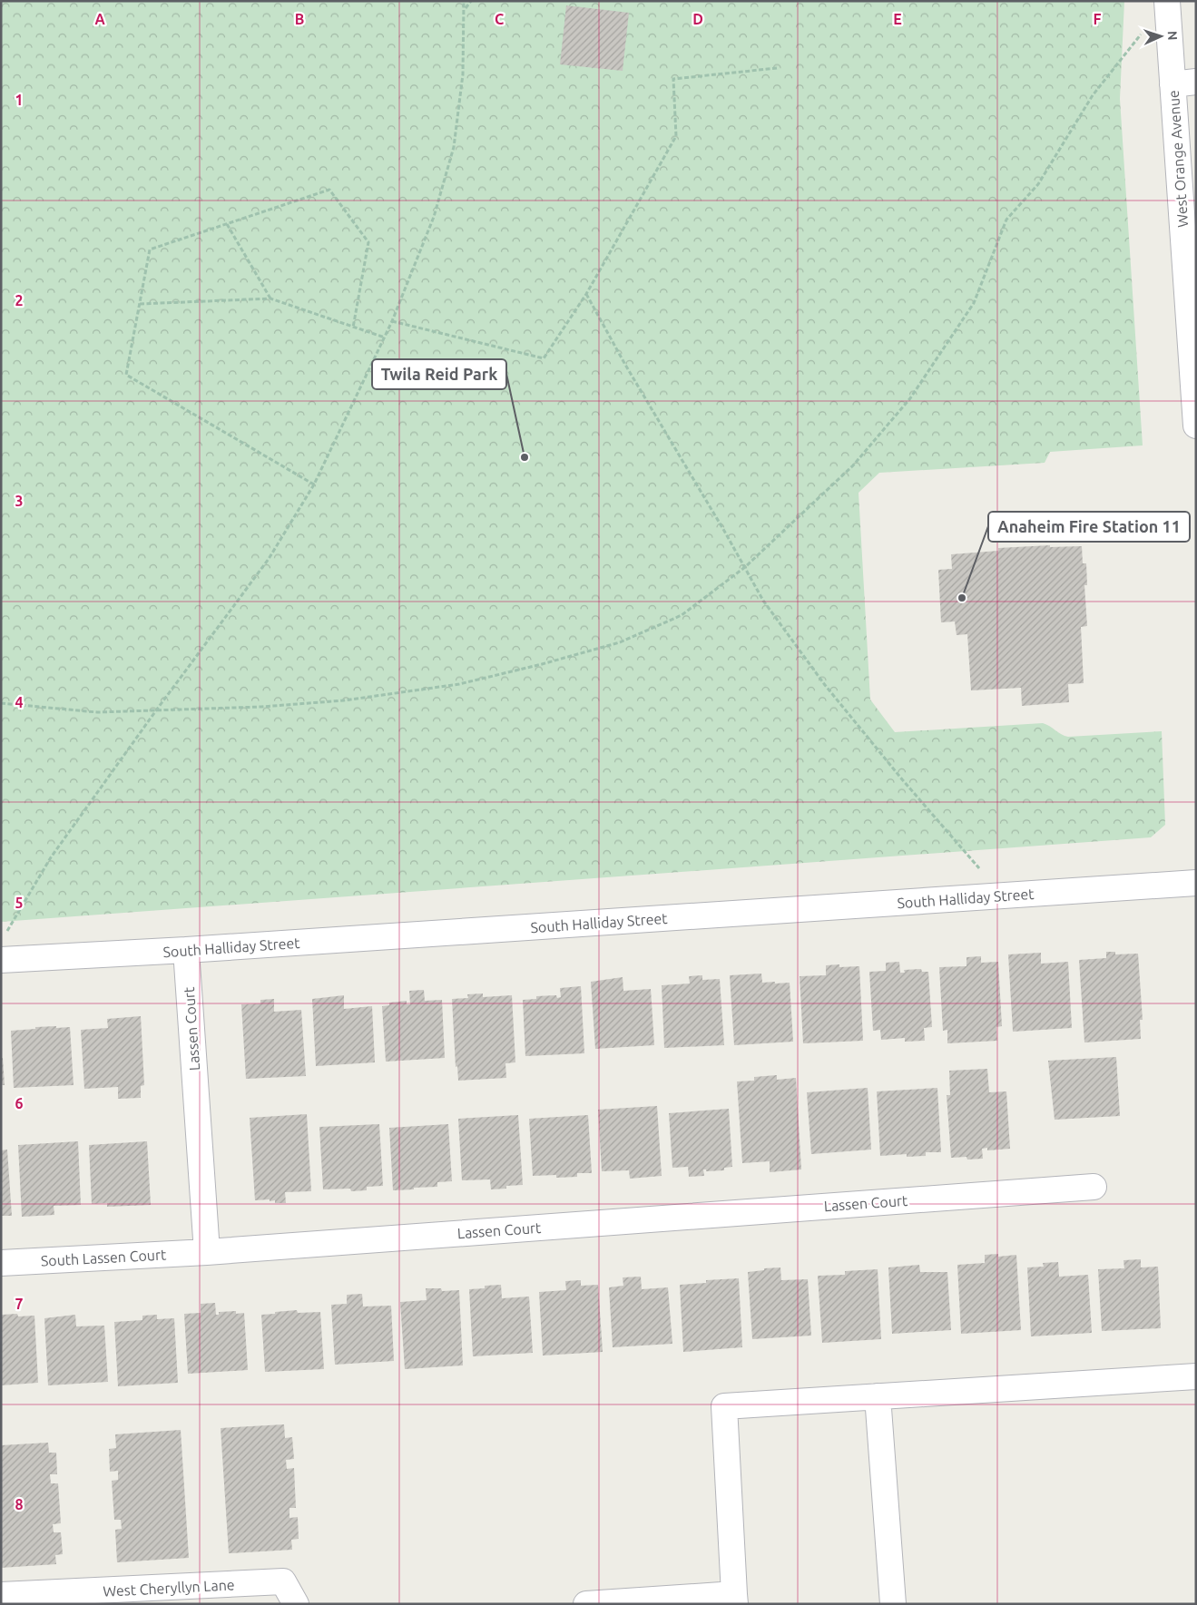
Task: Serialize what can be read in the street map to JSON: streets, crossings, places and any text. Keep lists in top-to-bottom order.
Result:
{
  "streets": {
    "street": [
      "West Orange Avenue",
      "South Halliday Street",
      "Lassen Court",
      "South Lassen Court",
      "West Cheryllyn Lane"
    ]
  },
  "crossings": [
    ["South Halliday Street", "Lassen Court"],
    ["Lassen Court", "South Lassen Court"]
  ],
  "places": ["Twila Reid Park", "Anaheim Fire Station 11"],
  "north": "right",
  "grid": {
    "columns": [
      "A",
      "B",
      "C",
      "D",
      "E",
      "F"
    ],
    "rows": [
      "1",
      "2",
      "3",
      "4",
      "5",
      "6",
      "7",
      "8"
    ]
  }
}
